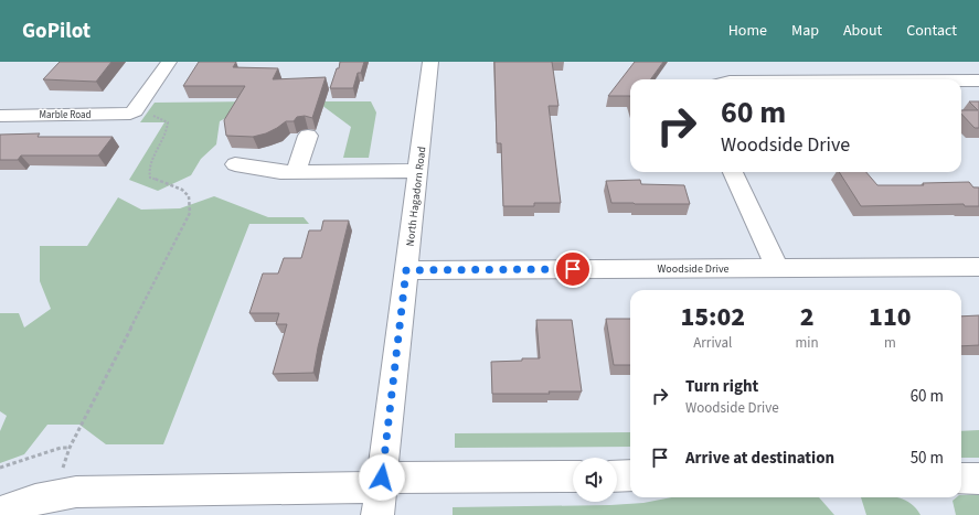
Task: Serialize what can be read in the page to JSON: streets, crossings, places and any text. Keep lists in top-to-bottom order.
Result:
{
  "streets": {
    "street": ["Marble Road", "North Hagadorn Road", "Woodside Drive"]
  },
  "crossings": [
    ["North Hagadorn Road", "Woodside Drive"]
  ],
  "page": {
    "header": "GoPilot",
    "nav": [
      "Home",
      "Map",
      "About",
      "Contact"
    ],
    "turn": ["60 m", "Woodside Drive"],
    "eta": [
      "15:02",
      "Arrival",
      "2",
      "min",
      "110",
      "m"
    ],
    "list": [
      {
        "name": "Turn right",
        "note": "Woodside Drive",
        "value": "60 m"
      },
      {
        "name": "Arrive at destination",
        "value": "50 m"
      }
    ]
  }
}
